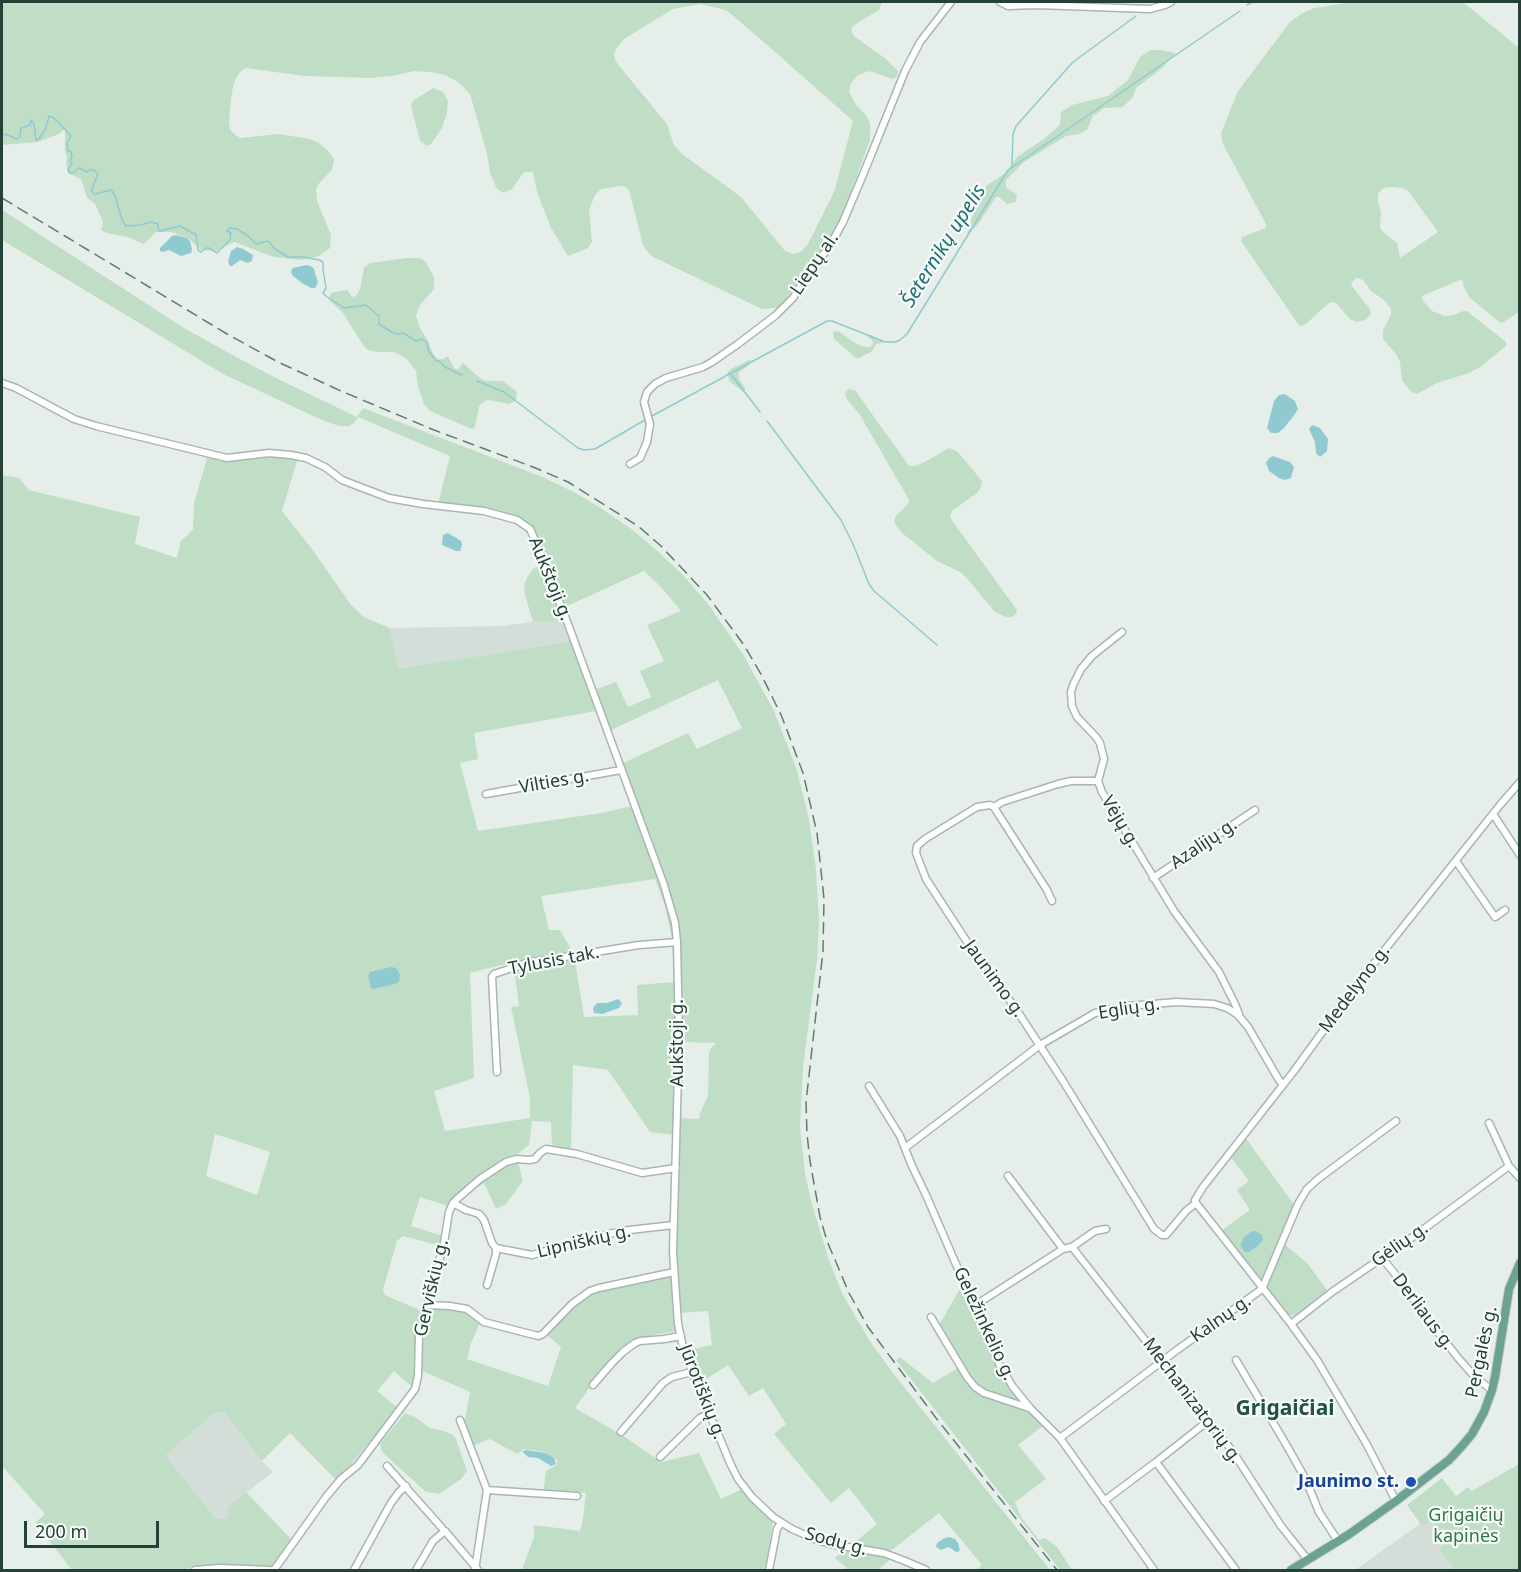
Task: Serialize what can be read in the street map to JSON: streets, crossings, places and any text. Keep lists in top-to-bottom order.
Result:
{
  "streets": {
    "main road": ["Pergalės g."],
    "street": [
      "Liepų al.",
      "Aukštoji g.",
      "Vilties g.",
      "Vėjų g.",
      "Azalijų g.",
      "Tylusis tak.",
      "Jaunimo g.",
      "Medelyno g.",
      "Eglių g.",
      "Lipniškių g.",
      "Gėlių g.",
      "Gerviškių g.",
      "Derliaus g.",
      "Kalnų g.",
      "Geležinkelio g.",
      "Jūrotiškių g.",
      "Mechanizatorių g.",
      "Sodų g."
    ]
  },
  "crossings": [
    ["Aukštoji g.", "Vilties g."],
    ["Aukštoji g.", "Tylusis tak."],
    ["Aukštoji g.", "Jūrotiškių g."],
    ["Vėjų g.", "Azalijų g."],
    ["Vėjų g.", "Eglių g."],
    ["Jaunimo g.", "Medelyno g."],
    ["Jaunimo g.", "Eglių g."],
    ["Medelyno g.", "Eglių g."],
    ["Eglių g.", "Geležinkelio g."],
    ["Lipniškių g.", "Jūrotiškių g."],
    ["Gėlių g.", "Derliaus g."],
    ["Derliaus g.", "Pergalės g."],
    ["Kalnų g.", "Geležinkelio g."],
    ["Kalnų g.", "Mechanizatorių g."],
    ["Pergalės g.", "Mechanizatorių g."],
    ["Jūrotiškių g.", "Sodų g."]
  ],
  "districts": ["Grigaičiai"],
  "water": ["Šeternikų upelis"],
  "parks": ["Grigaičių kapinės"],
  "places": ["Jaunimo st."],
  "scale_bar": "200 m"
}
